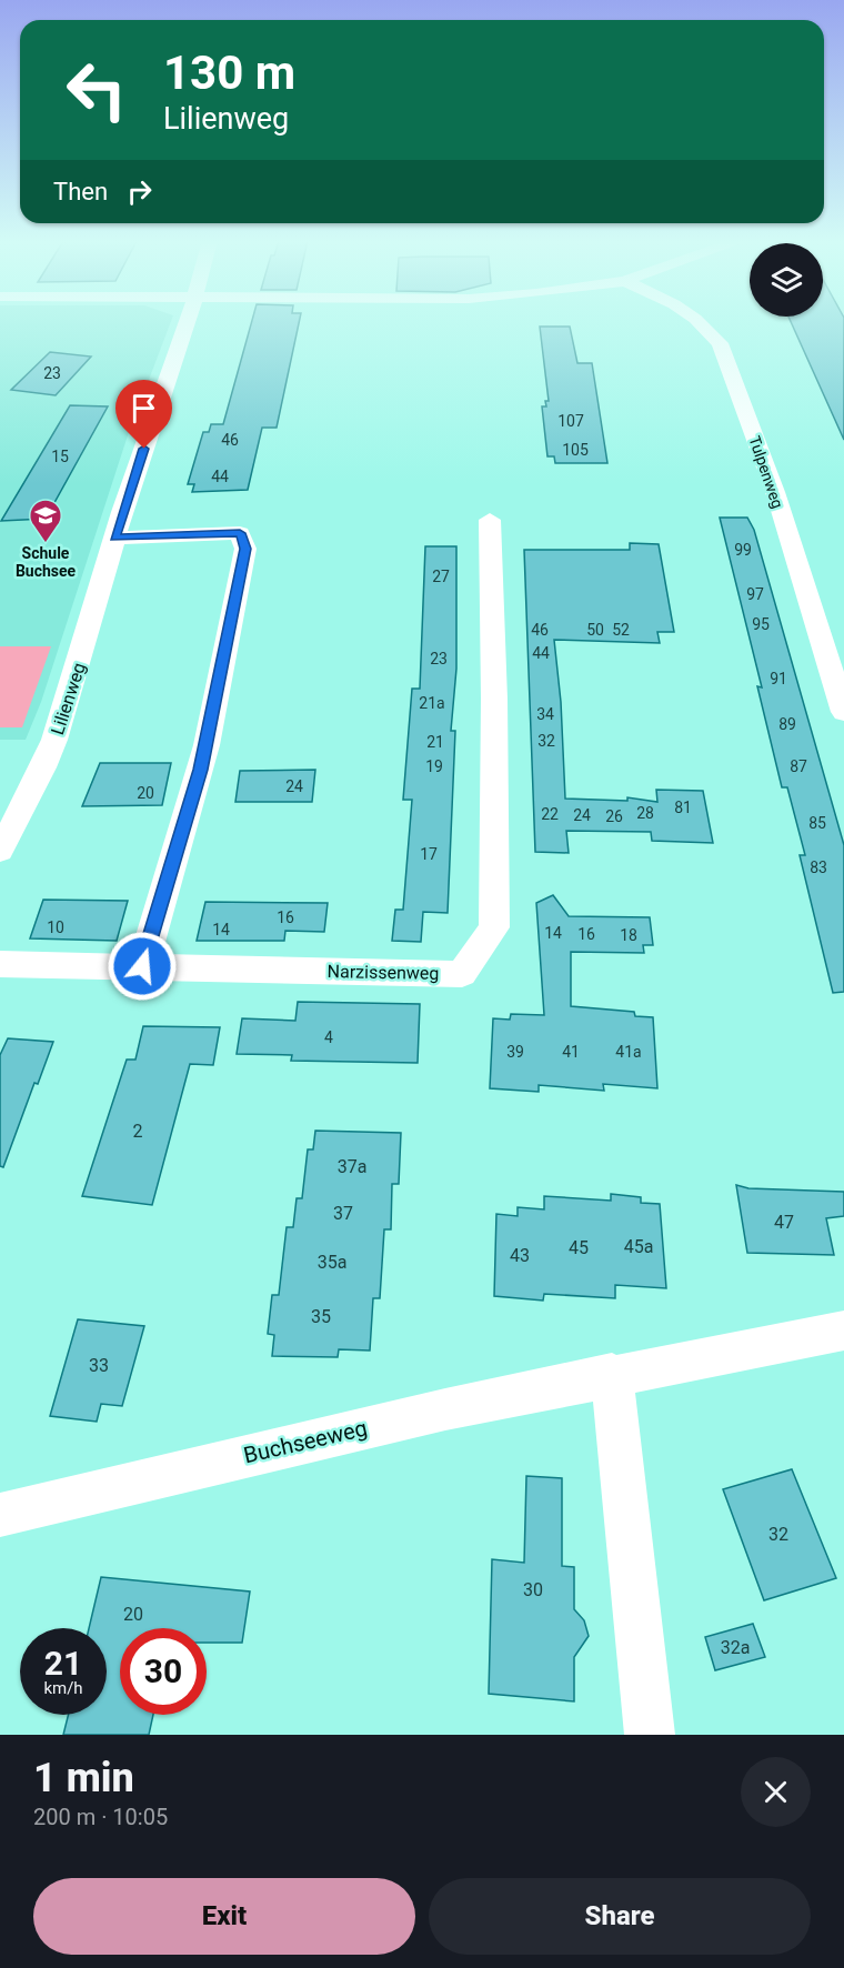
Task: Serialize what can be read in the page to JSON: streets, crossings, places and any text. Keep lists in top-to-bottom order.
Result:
{
  "streets": {
    "street": [
      "Tulpenweg",
      "Lilienweg",
      "Narzissenweg",
      "Buchseeweg"
    ]
  },
  "places": {
    "school or university": ["Schule Buchsee"]
  },
  "house_numbers": [
    "23",
    "107",
    "46",
    "105",
    "15",
    "44",
    "99",
    "27",
    "97",
    "95",
    "46",
    "50",
    "52",
    "44",
    "23",
    "91",
    "21a",
    "34",
    "89",
    "32",
    "21",
    "19",
    "87",
    "24",
    "20",
    "81",
    "28",
    "22",
    "24",
    "26",
    "85",
    "17",
    "83",
    "16",
    "10",
    "14",
    "14",
    "16",
    "18",
    "4",
    "39",
    "41",
    "41a",
    "2",
    "37a",
    "37",
    "47",
    "45a",
    "45",
    "43",
    "35a",
    "35",
    "33",
    "32",
    "30",
    "20",
    "32a"
  ],
  "page": {
    "turn": ["130 m", "Lilienweg"],
    "then": "Then",
    "speed": "21 km/h",
    "limit": "30",
    "heading": ["1 min", "200 m · 10:05"],
    "buttons": ["Exit", "Share"]
  }
}
